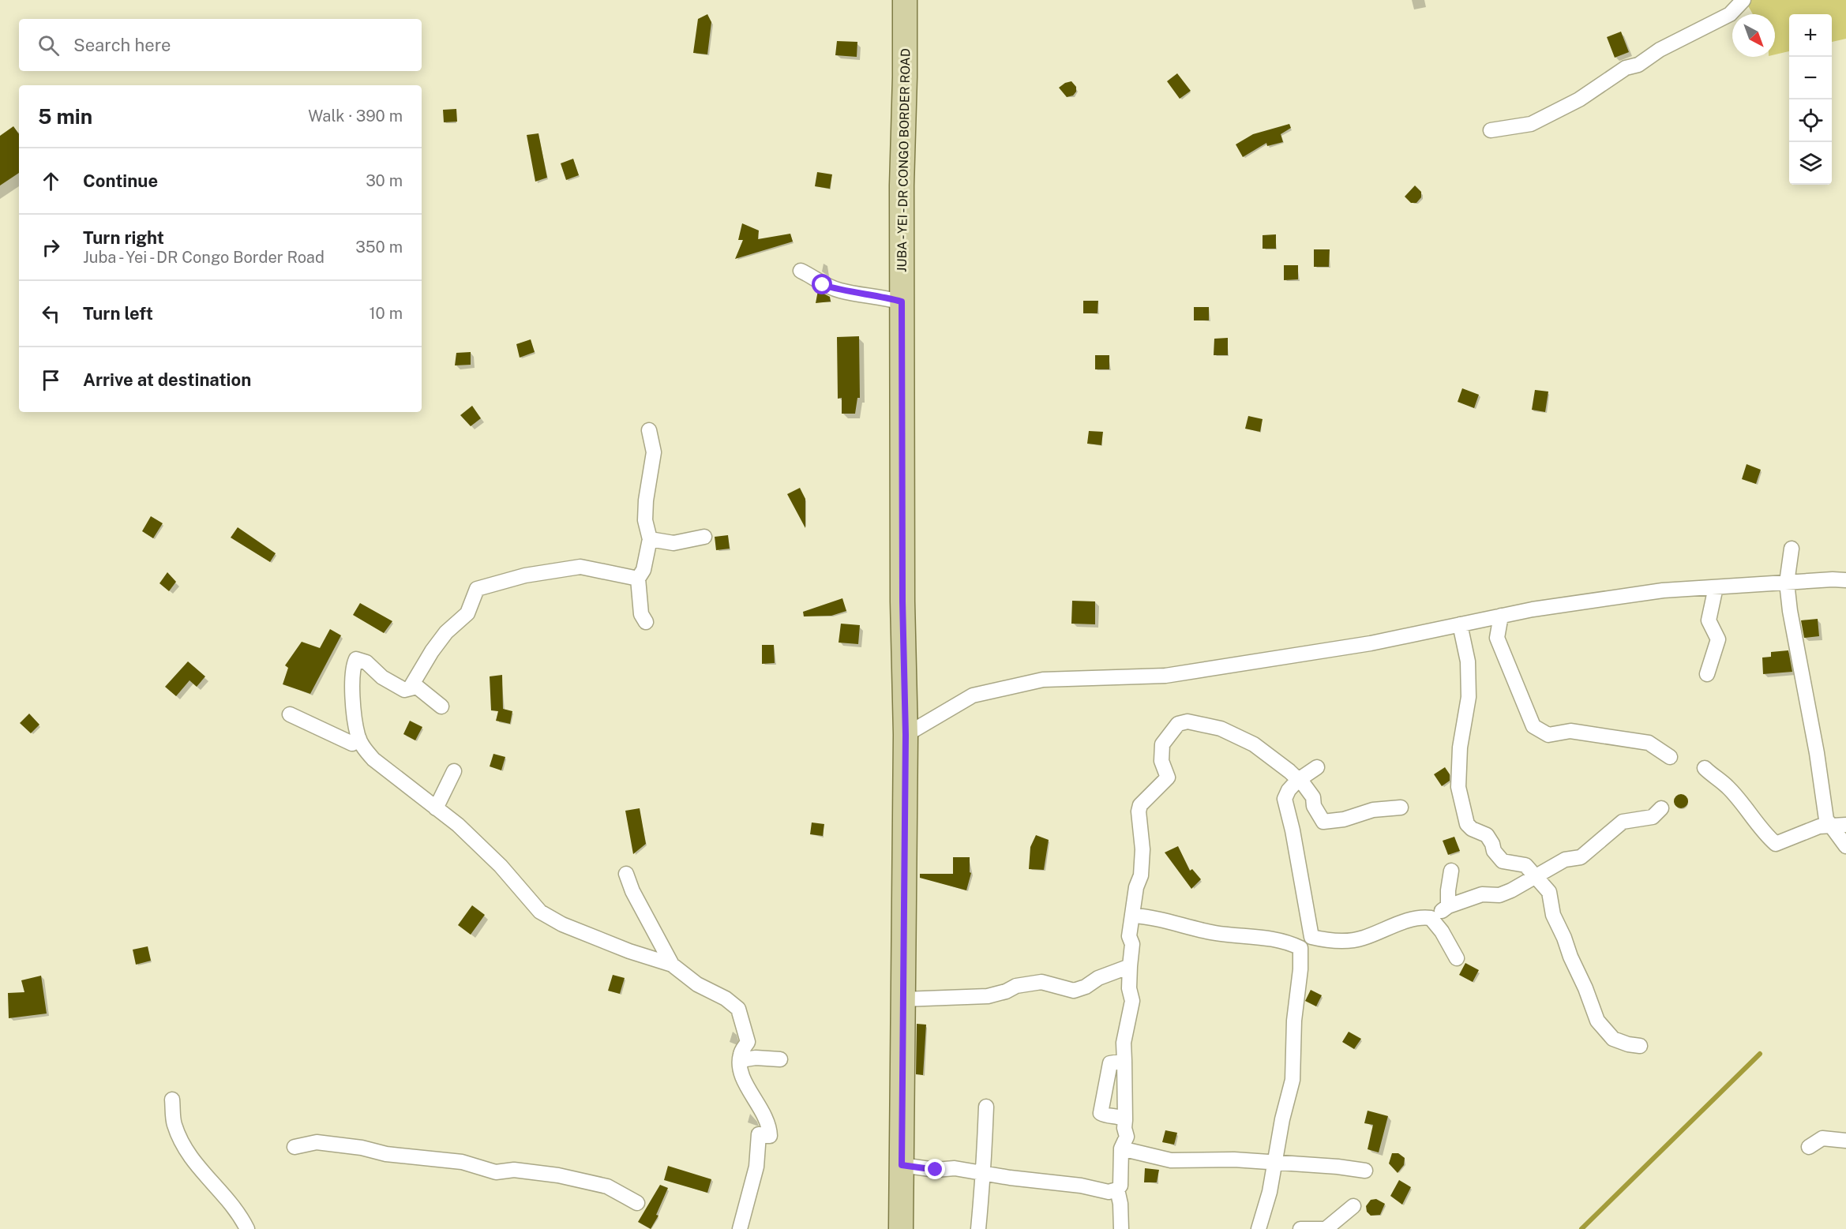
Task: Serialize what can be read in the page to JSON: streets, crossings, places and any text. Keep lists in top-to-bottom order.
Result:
{
  "streets": {
    "main road": ["JUBA - YEI - DR CONGO BORDER ROAD"]
  },
  "north": "bottom right",
  "page": {
    "map_buttons": ["+", "−"],
    "search": "Search here",
    "heading": ["5 min", "Walk · 390 m"],
    "list": [
      ["Continue", "30 m"],
      ["Turn right", "Juba - Yei - DR Congo Border Road", "350 m"],
      ["Turn left", "10 m"],
      "Arrive at destination"
    ]
  }
}
